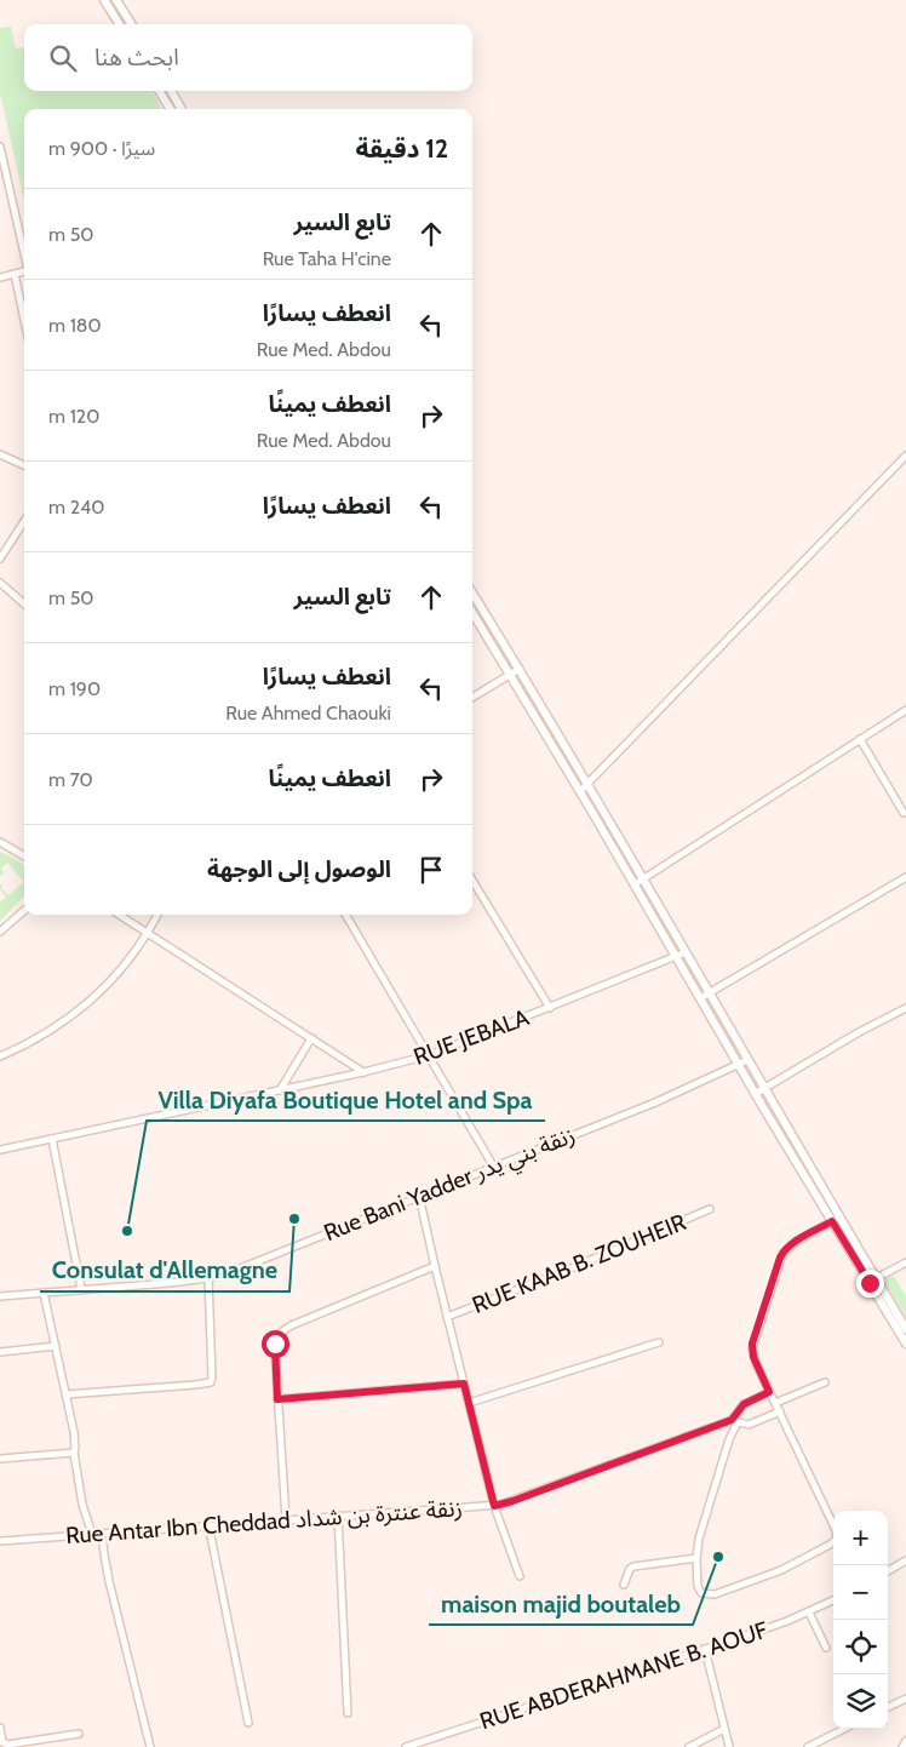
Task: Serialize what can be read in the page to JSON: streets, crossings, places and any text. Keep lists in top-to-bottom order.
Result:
{
  "streets": {
    "street": [
      "RUE JEBALA",
      "Rue Bani Yadder زنقة بني يدر",
      "RUE KAAB B. ZOUHEIR",
      "Rue Antar Ibn Cheddad زنقة عنترة بن شداد",
      "RUE ABDERAHMANE B. AOUF"
    ]
  },
  "places": ["Consulat d'Allemagne", "Villa Diyafa Boutique Hotel and Spa", "maison majid boutaleb"],
  "page": {
    "search": "ابحث هنا",
    "heading": ["12 دقيقة", "سيرًا · 900 m"],
    "list": [
      ["تابع السير", "Rue Taha H'cine", "50 m"],
      ["انعطف يسارًا", "Rue Med. Abdou", "180 m"],
      ["انعطف يمينًا", "Rue Med. Abdou", "120 m"],
      ["انعطف يسارًا", "240 m"],
      ["تابع السير", "50 m"],
      ["انعطف يسارًا", "Rue Ahmed Chaouki", "190 m"],
      ["انعطف يمينًا", "70 m"],
      "الوصول إلى الوجهة"
    ],
    "map_buttons": ["+", "−"]
  }
}
